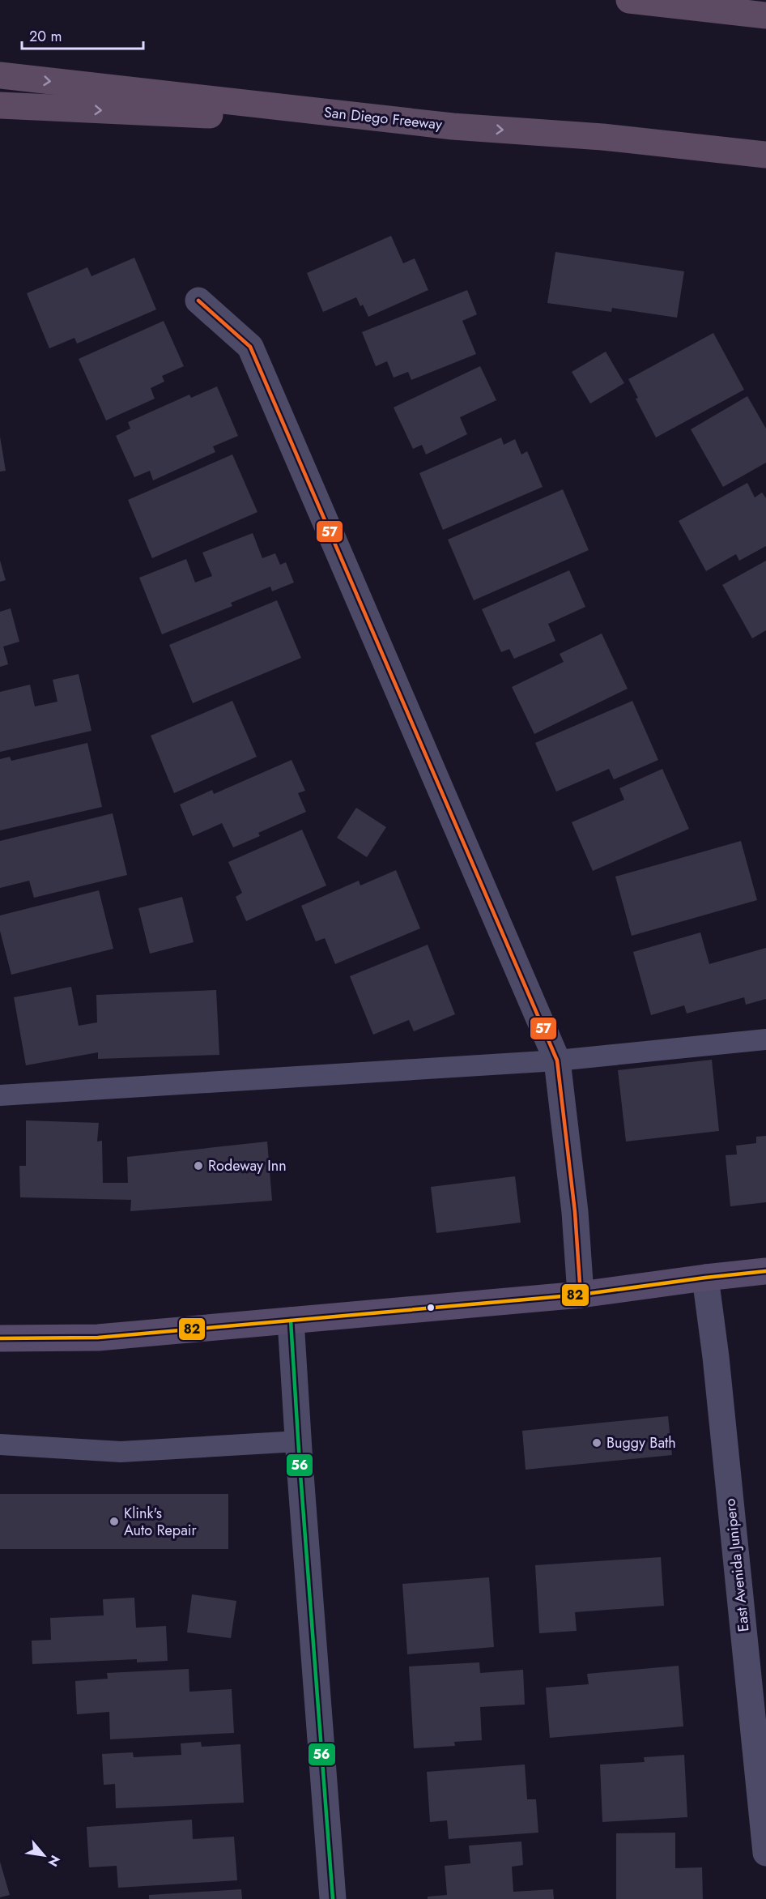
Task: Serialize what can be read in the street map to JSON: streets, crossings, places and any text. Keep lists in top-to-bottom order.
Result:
{
  "streets": {
    "highway": ["San Diego Freeway"],
    "street": ["East Avenida Junipero"]
  },
  "places": ["Rodeway Inn", "Buggy Bath", "Klink's Auto Repair"],
  "lines": ["transit line 57", "transit line 82", "transit line 56"],
  "scale_bar": "20 m",
  "north": "bottom right"
}
